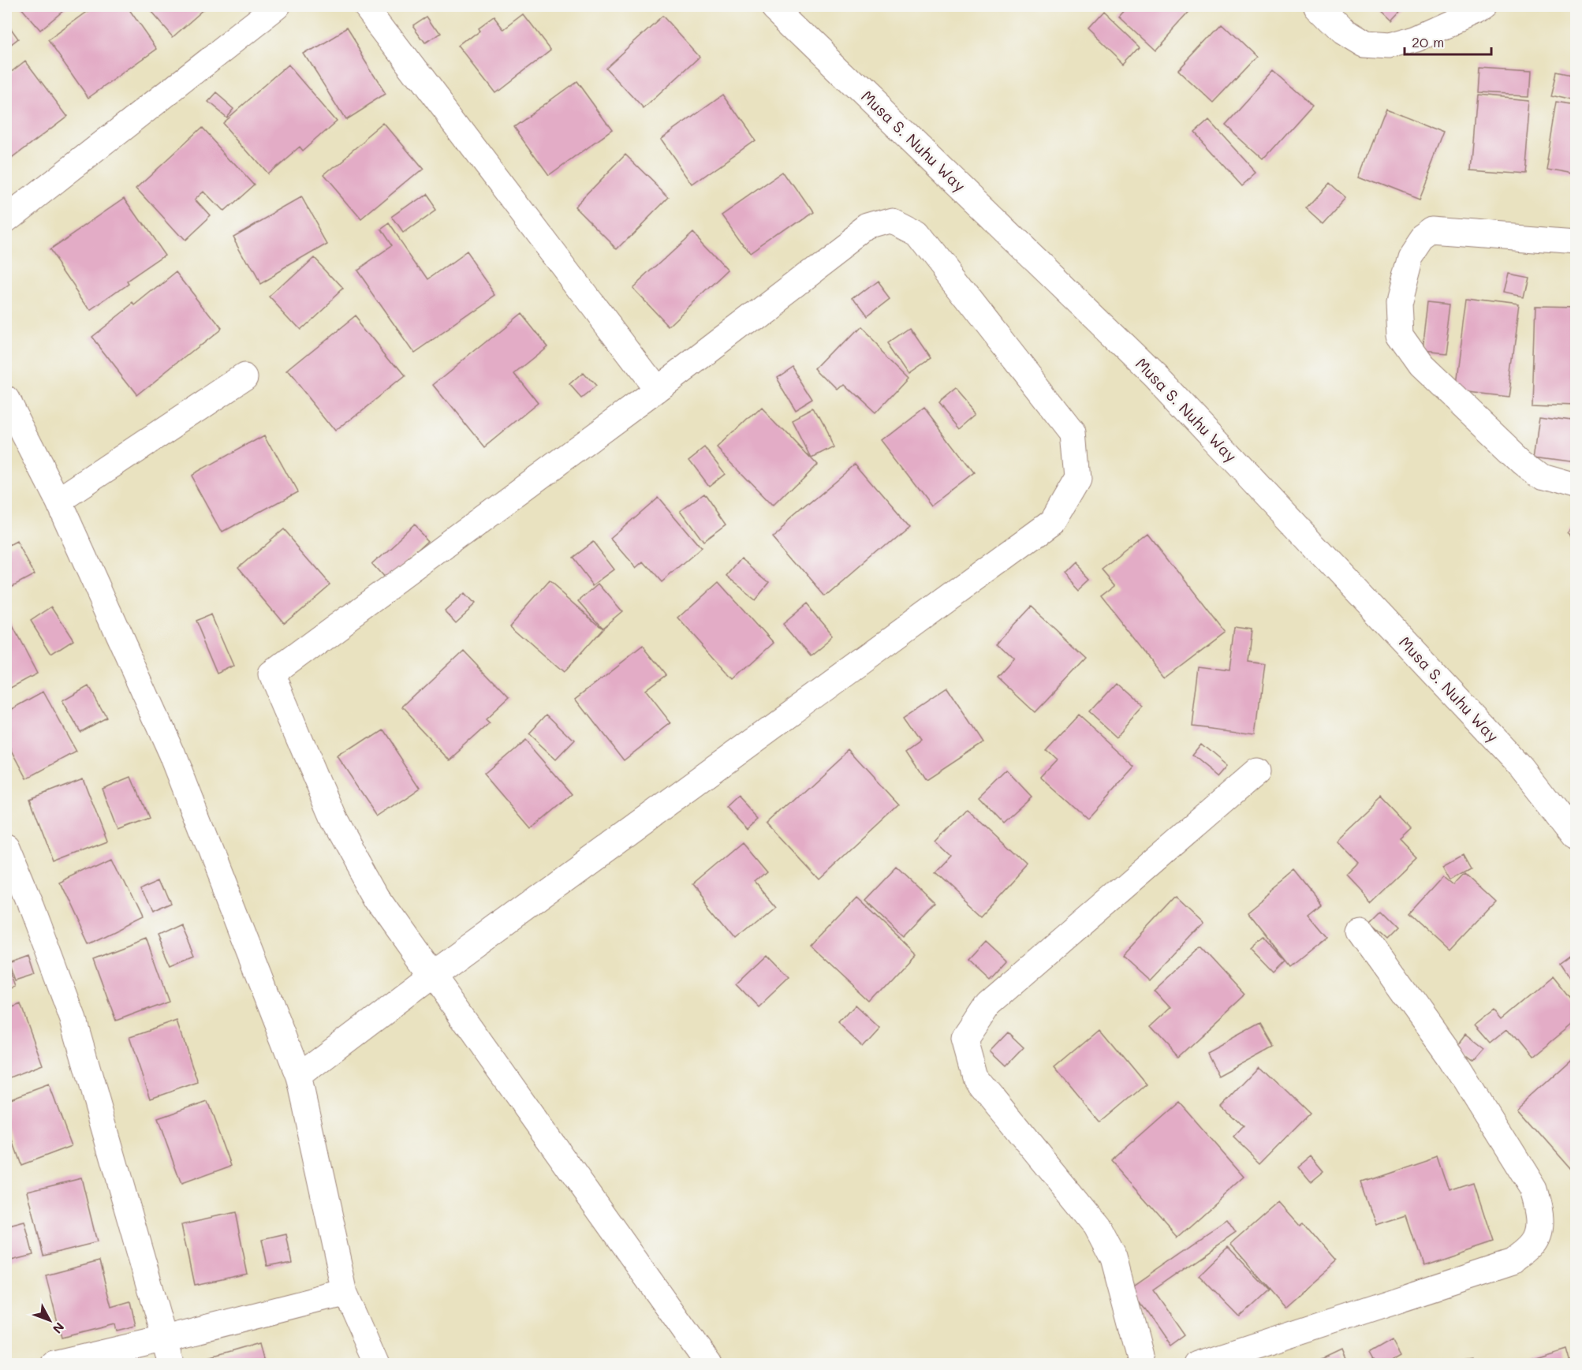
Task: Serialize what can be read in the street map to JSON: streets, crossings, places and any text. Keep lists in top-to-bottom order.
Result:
{
  "streets": {
    "street": ["Musa S. Nuhu Way"]
  },
  "scale_bar": "20 m",
  "north": "bottom right"
}
